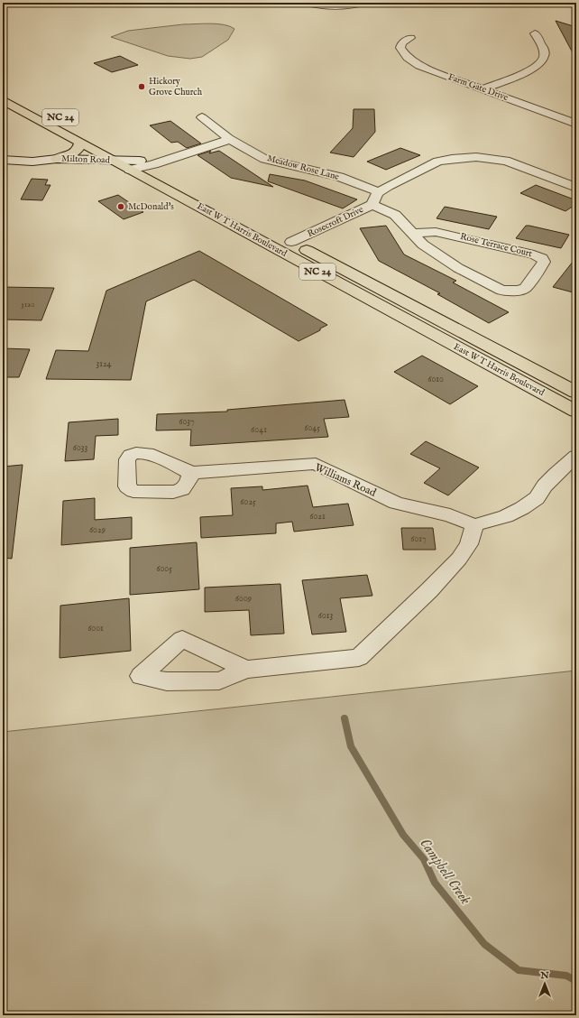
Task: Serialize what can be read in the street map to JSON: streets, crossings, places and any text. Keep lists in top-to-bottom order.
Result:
{
  "streets": {
    "main road": ["NC 24", "East W T Harris Boulevard"],
    "street": [
      "Farm Gate Drive",
      "Milton Road",
      "Meadow Rose Lane",
      "Rosecroft Drive",
      "Rose Terrace Court",
      "Williams Road"
    ]
  },
  "crossings": [
    ["Milton Road", "East W T Harris Boulevard"],
    ["Meadow Rose Lane", "Rosecroft Drive"],
    ["Rosecroft Drive", "East W T Harris Boulevard"],
    ["Rosecroft Drive", "Rose Terrace Court"]
  ],
  "water": ["Campbell Creek"],
  "places": ["Hickory Grove Church", "McDonald's"],
  "house_numbers": [
    "3120",
    "3124",
    "6010",
    "6037",
    "6045",
    "6041",
    "6033",
    "6025",
    "6021",
    "6029",
    "6017",
    "6005",
    "6009",
    "6013",
    "6001"
  ],
  "north": "top"
}
